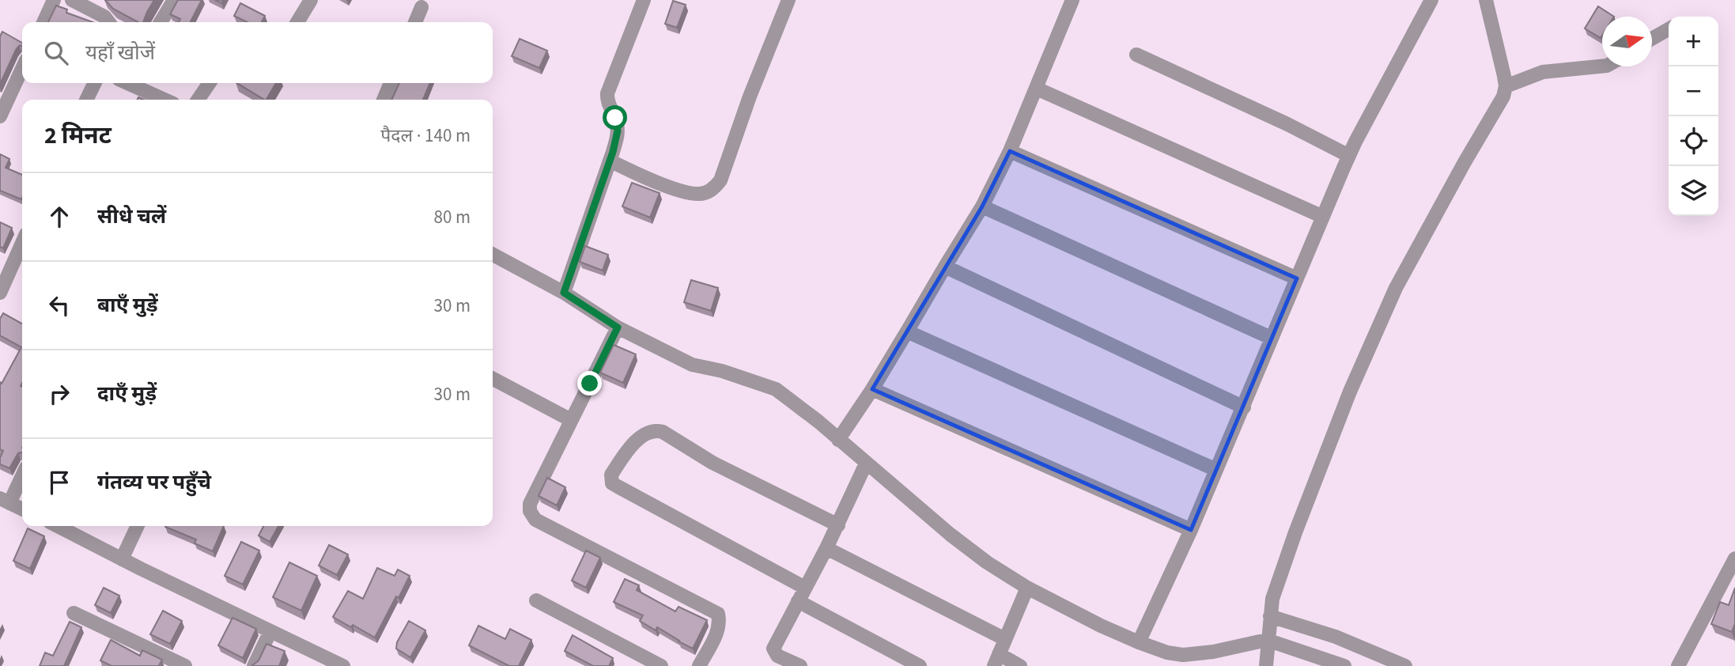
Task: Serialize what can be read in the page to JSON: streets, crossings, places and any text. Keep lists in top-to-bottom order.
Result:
{
  "north": "right",
  "page": {
    "map_buttons": ["+", "−"],
    "search": "यहाँ खोजें",
    "heading": ["2 मिनट", "पैदल · 140 m"],
    "list": [
      ["सीधे चलें", "80 m"],
      ["बाएँ मुड़ें", "30 m"],
      ["दाएँ मुड़ें", "30 m"],
      "गंतव्य पर पहुँचे"
    ]
  }
}
